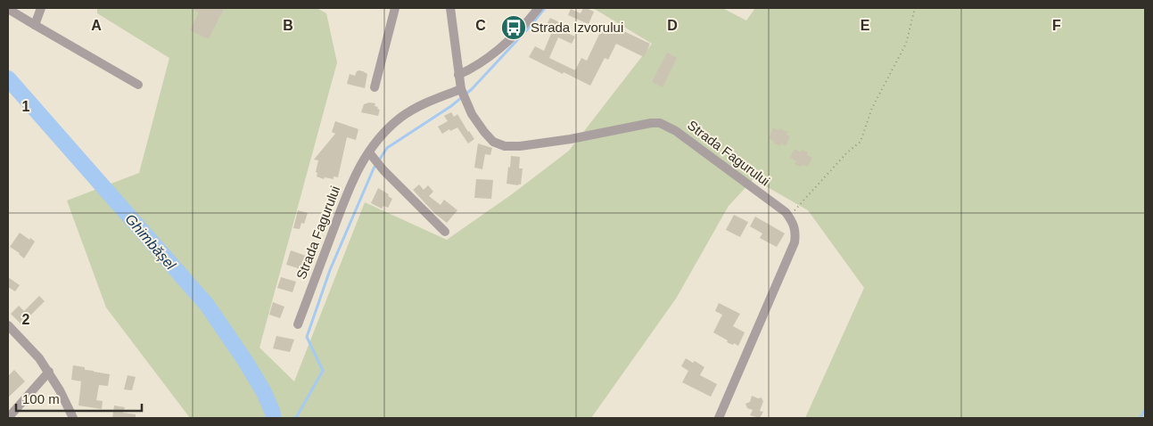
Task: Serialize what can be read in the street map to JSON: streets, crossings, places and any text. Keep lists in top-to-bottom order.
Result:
{
  "streets": {
    "street": ["Strada Fagurului"]
  },
  "water": ["Ghimbășel"],
  "places": {
    "bus stop": ["Strada Izvorului"]
  },
  "scale_bar": "100 m",
  "grid": {
    "columns": [
      "A",
      "B",
      "C",
      "D",
      "E",
      "F"
    ],
    "rows": ["1", "2"]
  }
}
